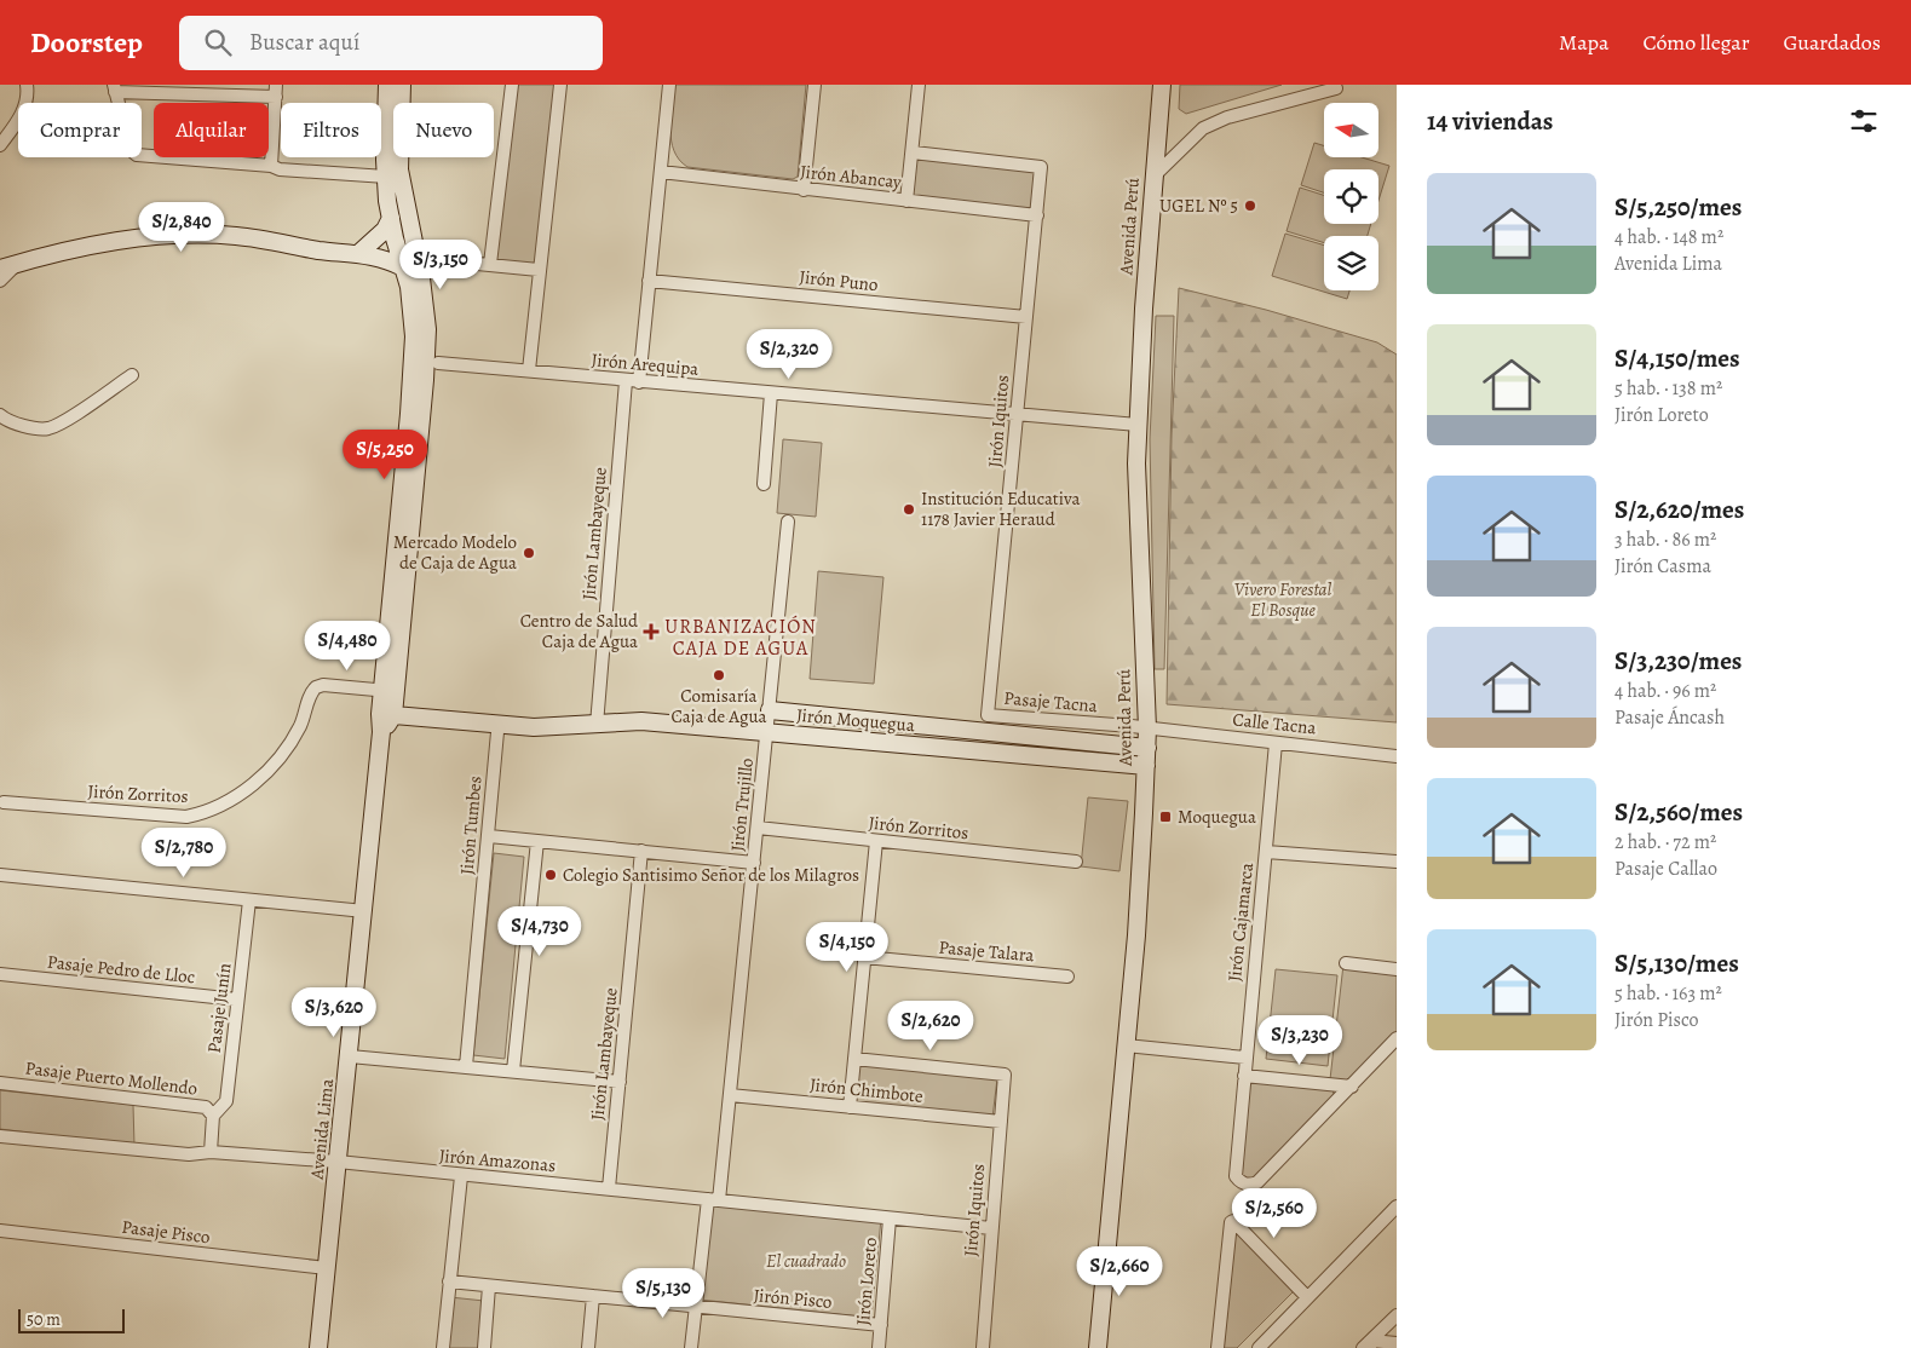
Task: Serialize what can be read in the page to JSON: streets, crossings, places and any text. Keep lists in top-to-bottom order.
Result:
{
  "streets": {
    "main road": ["Avenida Perú", "Jirón Moquegua", "Avenida Lima"],
    "street": [
      "Jirón Abancay",
      "Jirón Puno",
      "Jirón Arequipa",
      "Jirón Iquitos",
      "Jirón Lambayeque",
      "Pasaje Tacna",
      "Calle Tacna",
      "Jirón Zorritos",
      "Jirón Trujillo",
      "Jirón Tumbes",
      "Jirón Cajamarca",
      "Pasaje Talara",
      "Pasaje Pedro de Lloc",
      "Pasaje Junín",
      "Pasaje Puerto Mollendo",
      "Jirón Chimbote",
      "Jirón Amazonas",
      "Pasaje Pisco",
      "Jirón Loreto",
      "Jirón Pisco"
    ]
  },
  "crossings": [
    ["Jirón Abancay", "Jirón Iquitos"],
    ["Jirón Abancay", "Jirón Lambayeque"],
    ["Avenida Perú", "Jirón Arequipa"],
    ["Avenida Perú", "Pasaje Tacna"],
    ["Avenida Perú", "Jirón Moquegua"],
    ["Avenida Perú", "Calle Tacna"],
    ["Jirón Puno", "Jirón Iquitos"],
    ["Jirón Puno", "Jirón Lambayeque"],
    ["Jirón Arequipa", "Jirón Iquitos"],
    ["Jirón Arequipa", "Jirón Lambayeque"],
    ["Jirón Iquitos", "Pasaje Tacna"],
    ["Jirón Iquitos", "Jirón Chimbote"],
    ["Jirón Iquitos", "Jirón Amazonas"],
    ["Jirón Lambayeque", "Jirón Moquegua"],
    ["Jirón Lambayeque", "Jirón Amazonas"],
    ["Pasaje Tacna", "Calle Tacna"],
    ["Jirón Moquegua", "Jirón Trujillo"],
    ["Jirón Moquegua", "Avenida Lima"],
    ["Calle Tacna", "Jirón Cajamarca"],
    ["Jirón Zorritos", "Jirón Trujillo"],
    ["Jirón Trujillo", "Jirón Chimbote"],
    ["Jirón Trujillo", "Jirón Amazonas"],
    ["Jirón Trujillo", "Jirón Pisco"],
    ["Pasaje Pedro de Lloc", "Pasaje Junín"],
    ["Pasaje Junín", "Pasaje Puerto Mollendo"],
    ["Pasaje Puerto Mollendo", "Jirón Amazonas"],
    ["Avenida Lima", "Jirón Amazonas"],
    ["Avenida Lima", "Pasaje Pisco"],
    ["Jirón Amazonas", "Jirón Loreto"],
    ["Jirón Loreto", "Jirón Pisco"]
  ],
  "districts": ["URBANIZACIÓN CAJA DE AGUA"],
  "parks": ["Vivero Forestal El Bosque", "El cuadrado"],
  "places": {
    "other": [
      "UGEL Nº 5",
      "Institución Educativa 1178 Javier Heraud",
      "Mercado Modelo de Caja de Agua",
      "Comisaría Caja de Agua",
      "Colegio Santisimo Señor de los Milagros"
    ],
    "health": ["Centro de Salud Caja de Agua"],
    "transit": ["Moquegua"]
  },
  "scale_bar": "50 m",
  "north": "left",
  "page": {
    "header": "Doorstep",
    "search": "Buscar aquí",
    "nav": ["Mapa", "Cómo llegar", "Guardados"],
    "heading": "14 viviendas",
    "chip": [
      "Comprar",
      "Alquilar",
      "Filtros",
      "Nuevo"
    ],
    "list": [
      {
        "name": "S/5,250/mes",
        "note": "4 hab. · 148 m² · Avenida Lima"
      },
      {
        "name": "S/4,150/mes",
        "note": "5 hab. · 138 m² · Jirón Loreto"
      },
      {
        "name": "S/2,620/mes",
        "note": "3 hab. · 86 m² · Jirón Casma"
      },
      {
        "name": "S/3,230/mes",
        "note": "4 hab. · 96 m² · Pasaje Áncash"
      },
      {
        "name": "S/2,560/mes",
        "note": "2 hab. · 72 m² · Pasaje Callao"
      },
      {
        "name": "S/5,130/mes",
        "note": "5 hab. · 163 m² · Jirón Pisco"
      }
    ],
    "price": [
      "S/2,840",
      "S/3,150",
      "S/2,320",
      "S/5,250",
      "S/4,480",
      "S/2,780",
      "S/4,730",
      "S/4,150",
      "S/3,620",
      "S/2,620",
      "S/3,230",
      "S/2,560",
      "S/2,660",
      "S/5,130"
    ],
    "scale": "50 m"
  }
}
